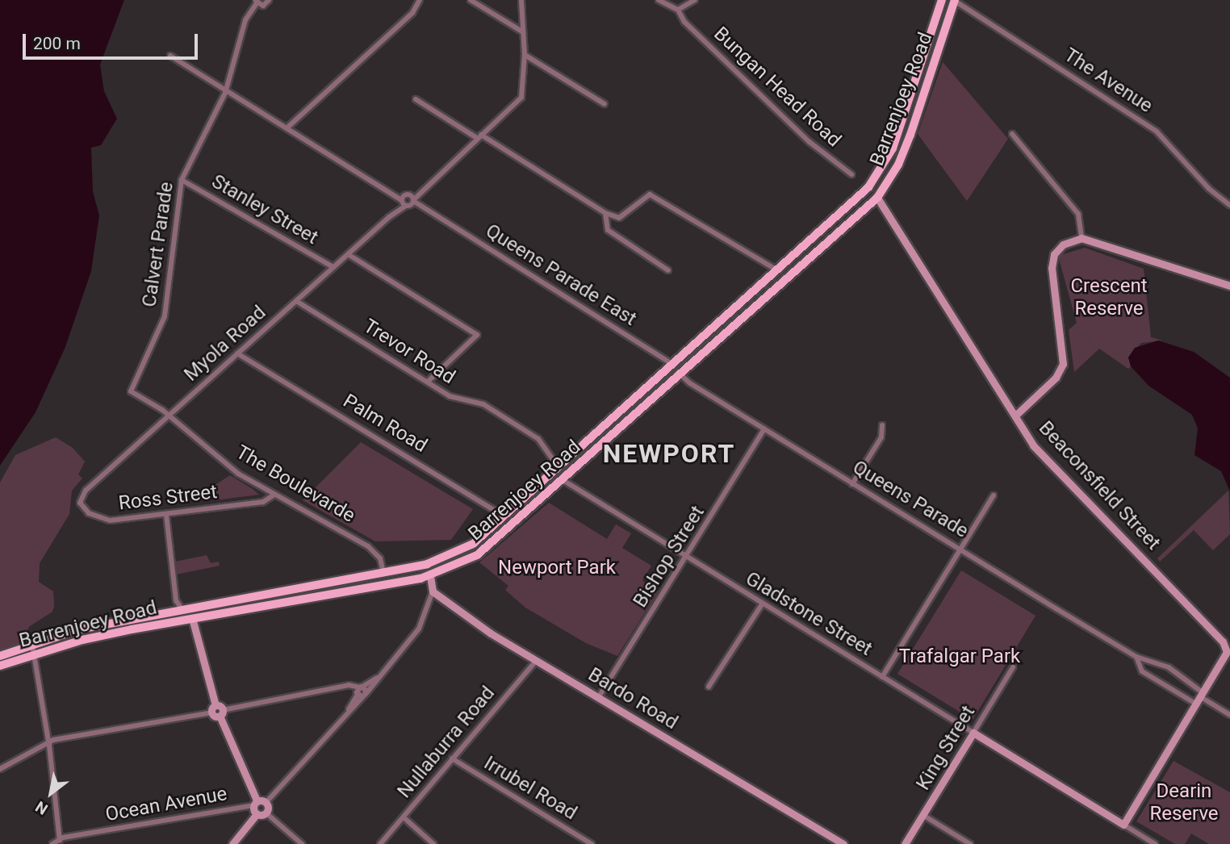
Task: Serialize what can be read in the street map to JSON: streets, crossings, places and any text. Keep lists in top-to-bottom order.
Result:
{
  "streets": {
    "main road": [
      "Barrenjoey Road",
      "Palm Road",
      "Beaconsfield Street",
      "Queens Parade"
    ],
    "street": [
      "The Avenue",
      "Bungan Head Road",
      "Stanley Street",
      "Calvert Parade",
      "Queens Parade East",
      "Myola Road",
      "Trevor Road",
      "The Boulevarde",
      "Ross Street",
      "Bishop Street",
      "Gladstone Street",
      "Bardo Road",
      "Nullaburra Road",
      "King Street",
      "Irrubel Road",
      "Ocean Avenue"
    ]
  },
  "crossings": [
    ["The Avenue", "Barrenjoey Road"],
    ["Barrenjoey Road", "Queens Parade East"],
    ["Barrenjoey Road", "Trevor Road"],
    ["Barrenjoey Road", "Palm Road"],
    ["Barrenjoey Road", "The Boulevarde"],
    ["Barrenjoey Road", "Beaconsfield Street"],
    ["Barrenjoey Road", "Queens Parade"],
    ["Barrenjoey Road", "Gladstone Street"],
    ["Stanley Street", "Calvert Parade"],
    ["Stanley Street", "Myola Road"],
    ["Calvert Parade", "Queens Parade East"],
    ["Calvert Parade", "Myola Road"],
    ["Calvert Parade", "The Boulevarde"],
    ["Queens Parade East", "Myola Road"],
    ["Queens Parade East", "Queens Parade"],
    ["Myola Road", "Trevor Road"],
    ["Myola Road", "Palm Road"],
    ["Myola Road", "The Boulevarde"],
    ["Myola Road", "Ross Street"],
    ["The Boulevarde", "Ross Street"],
    ["Beaconsfield Street", "Queens Parade"],
    ["Beaconsfield Street", "Gladstone Street"],
    ["Queens Parade", "Bishop Street"],
    ["Bishop Street", "Gladstone Street"],
    ["Bishop Street", "Bardo Road"],
    ["Gladstone Street", "King Street"],
    ["Bardo Road", "Nullaburra Road"],
    ["Nullaburra Road", "Irrubel Road"]
  ],
  "districts": ["NEWPORT"],
  "parks": [
    "Crescent Reserve",
    "Newport Park",
    "Trafalgar Park",
    "Dearin Reserve"
  ],
  "scale_bar": "200 m",
  "north": "bottom left"
}
